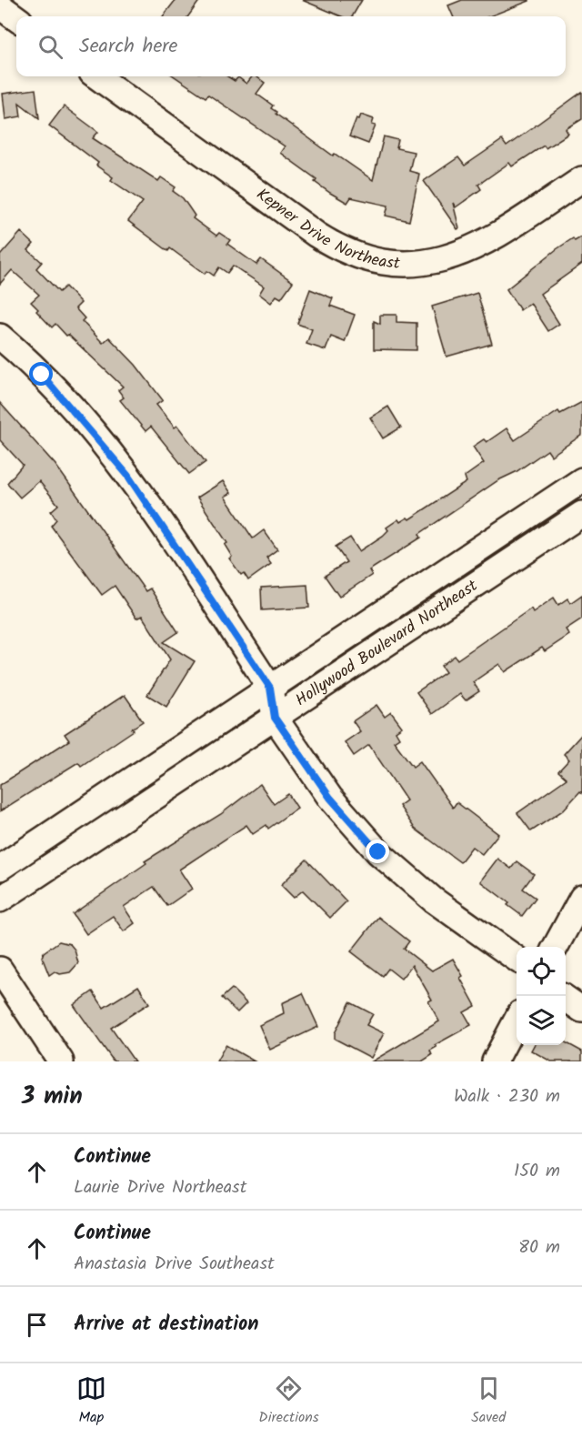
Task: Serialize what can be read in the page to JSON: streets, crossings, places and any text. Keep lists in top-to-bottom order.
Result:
{
  "streets": {
    "street": ["Kepner Drive Northeast", "Hollywood Boulevard Northeast"]
  },
  "page": {
    "search": "Search here",
    "heading": ["3 min", "Walk · 230 m"],
    "list": [
      ["Continue", "Laurie Drive Northeast", "150 m"],
      ["Continue", "Anastasia Drive Southeast", "80 m"],
      "Arrive at destination"
    ],
    "nav": ["Map", "Directions", "Saved"]
  }
}
